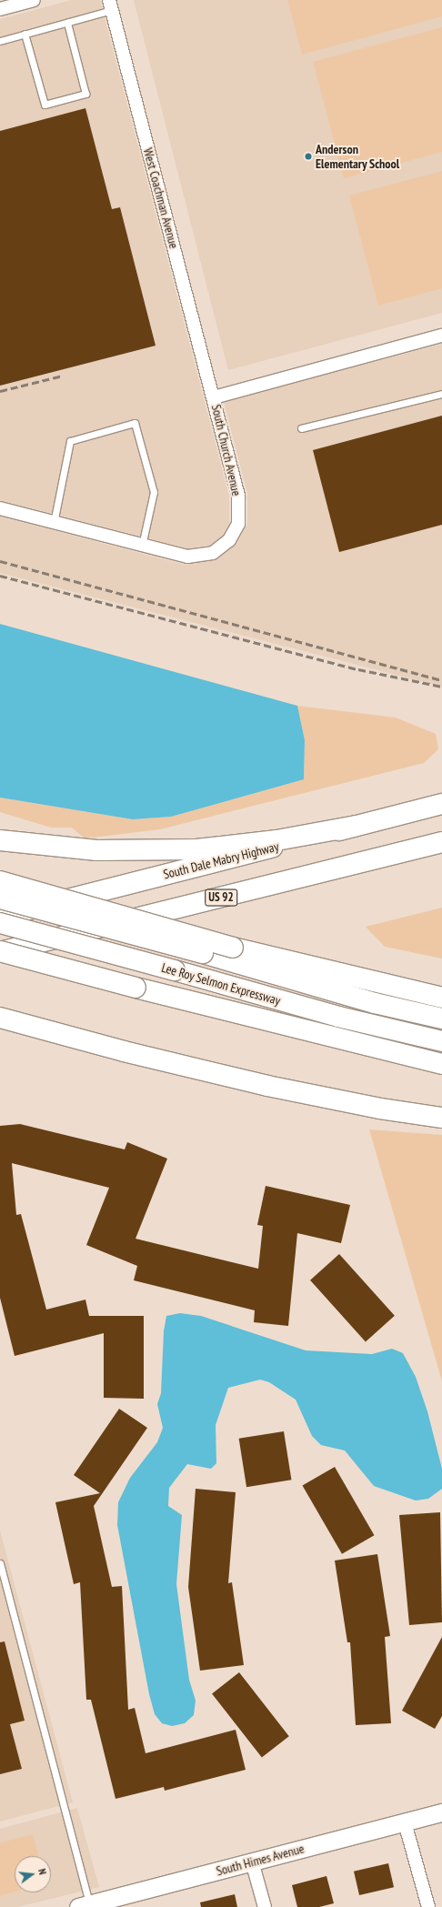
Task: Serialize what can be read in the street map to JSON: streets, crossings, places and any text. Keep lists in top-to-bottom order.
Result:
{
  "streets": {
    "main road": ["South Dale Mabry Highway", "US 92", "Lee Roy Selmon Expressway"],
    "street": ["West Coachman Avenue", "South Church Avenue", "South Himes Avenue"]
  },
  "crossings": [
    ["West Coachman Avenue", "South Church Avenue"]
  ],
  "places": ["Anderson Elementary School"],
  "north": "right"
}
